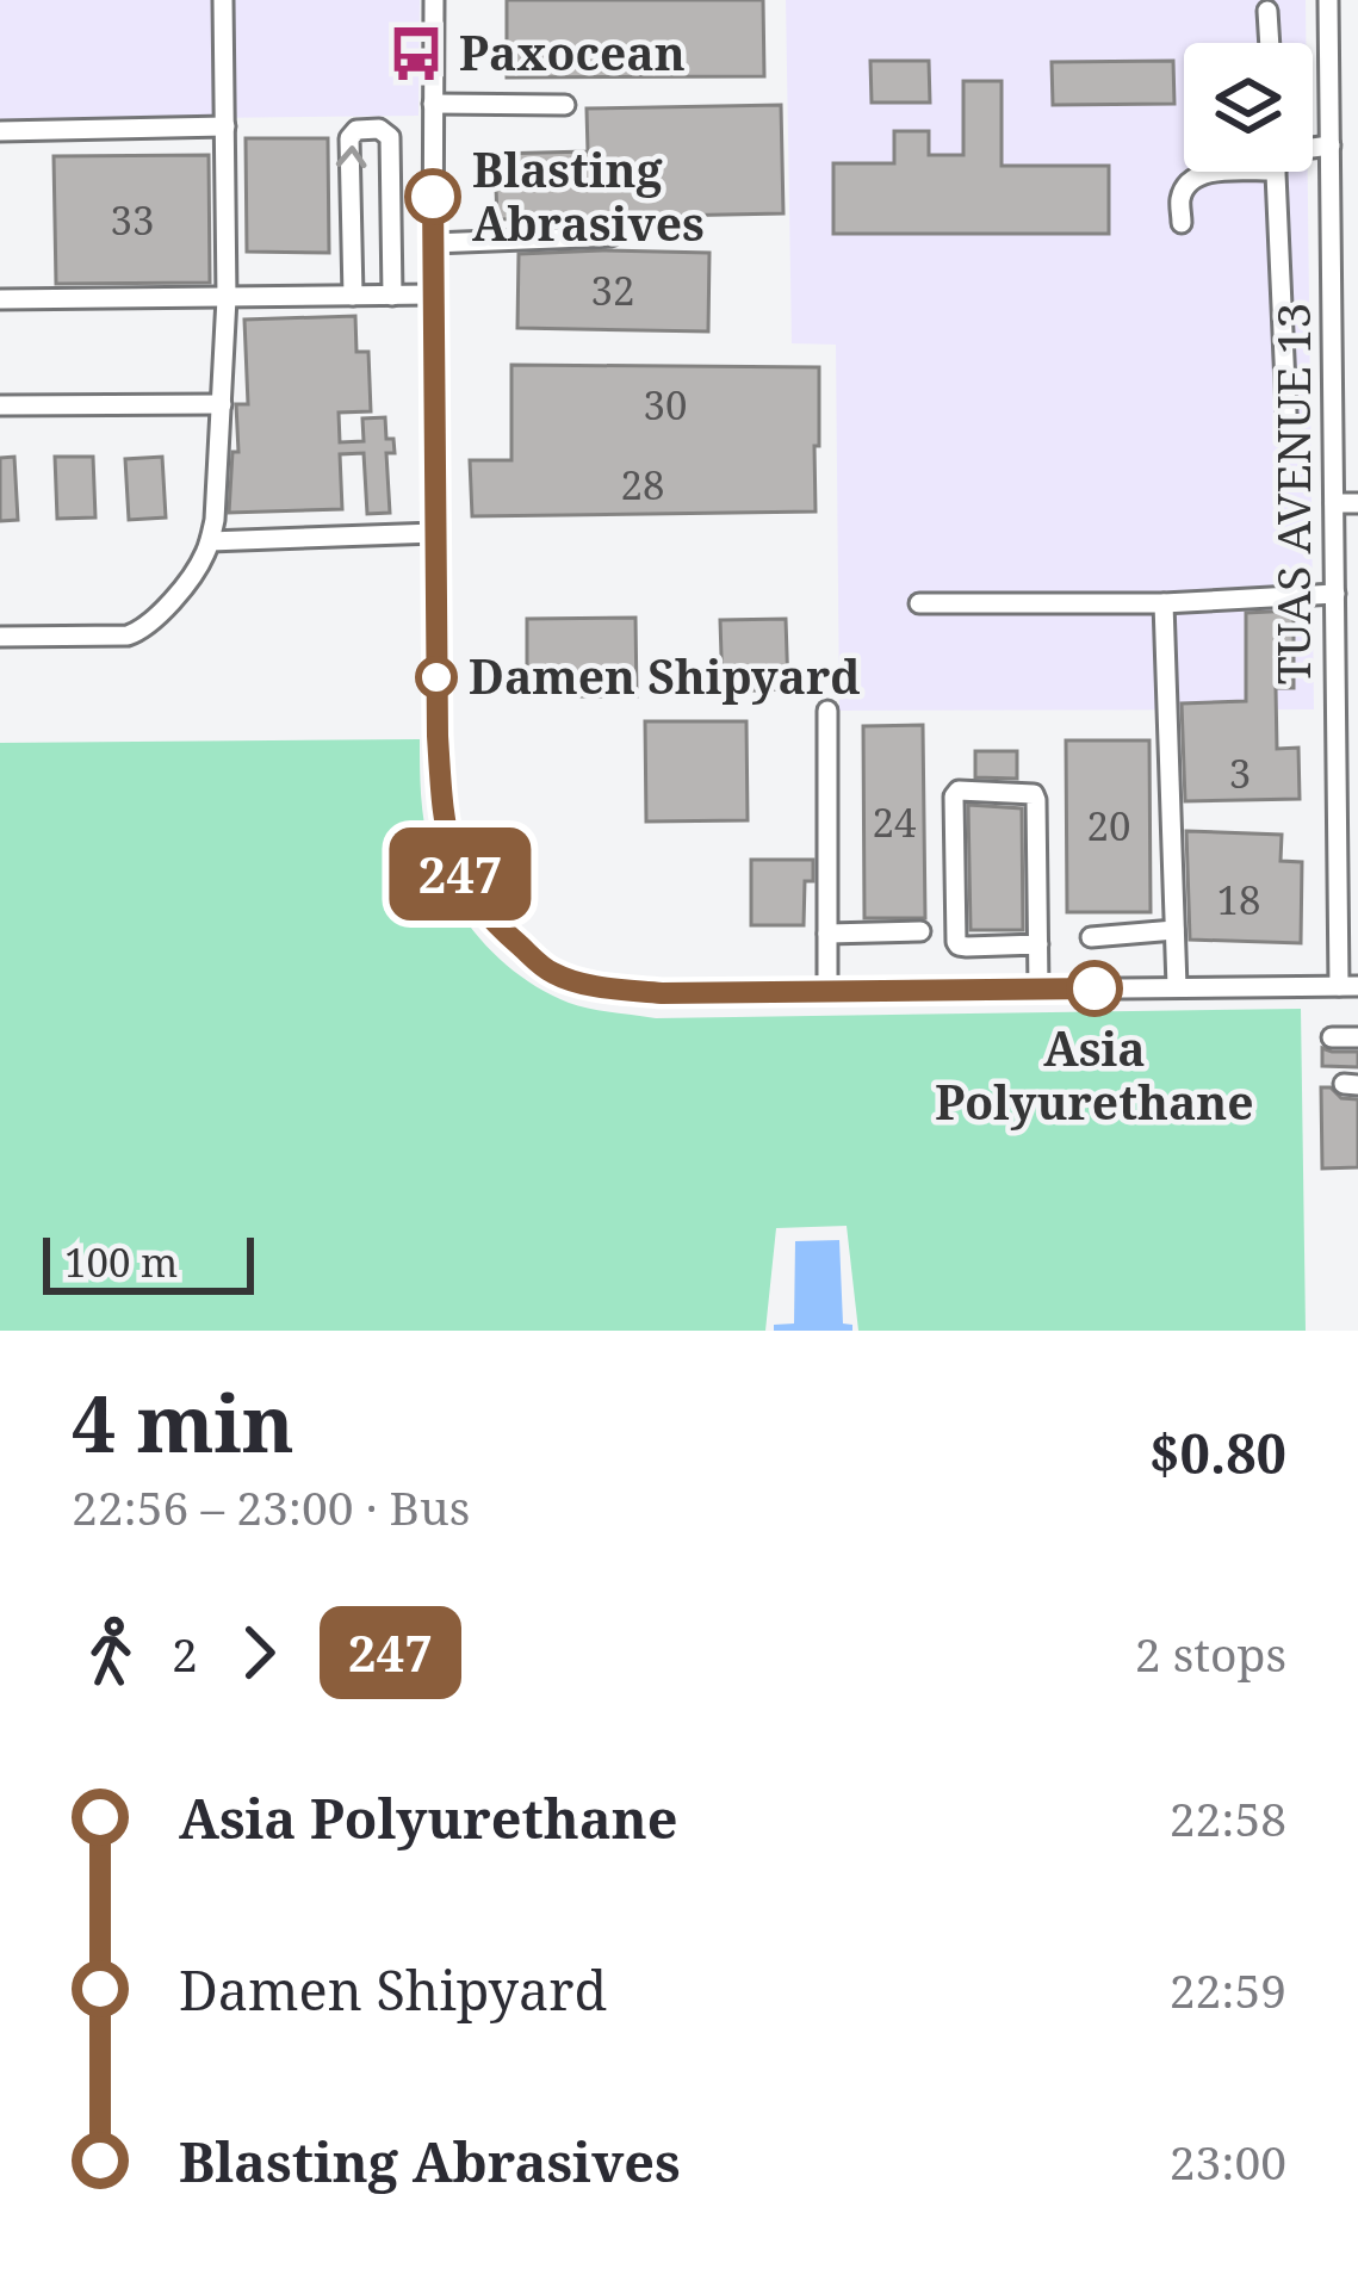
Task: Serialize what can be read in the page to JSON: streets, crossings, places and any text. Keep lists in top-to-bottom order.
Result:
{
  "streets": {
    "street": ["TUAS AVENUE 13"]
  },
  "places": {
    "bus stop": ["Paxocean"],
    "other": ["Blasting Abrasives", "Damen Shipyard", "Asia Polyurethane"]
  },
  "lines": ["bus line 247"],
  "house_numbers": [
    "33",
    "32",
    "30",
    "28",
    "3",
    "24",
    "20",
    "18"
  ],
  "scale_bar": "100 m",
  "page": {
    "on_map": "247",
    "scale": "100 m",
    "heading": ["4 min", "22:56 – 23:00 · Bus", "$0.80"],
    "legs": ["2", "247", "2 stops"],
    "list": [
      {
        "name": "Asia Polyurethane",
        "value": "22:58"
      },
      {
        "name": "Damen Shipyard",
        "value": "22:59"
      },
      {
        "name": "Blasting Abrasives",
        "value": "23:00"
      }
    ]
  }
}
